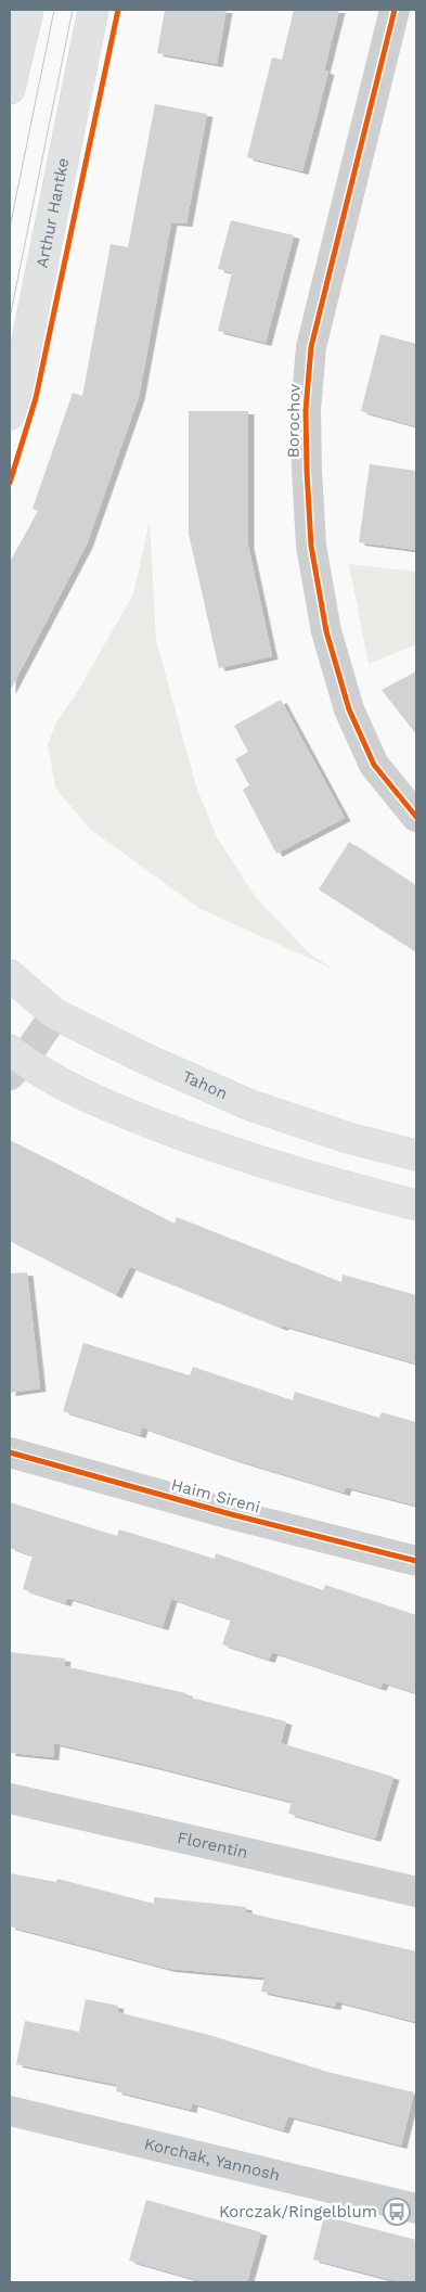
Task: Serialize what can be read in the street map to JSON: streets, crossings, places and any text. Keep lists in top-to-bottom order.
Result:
{
  "streets": {
    "main road": ["Arthur Hantke", "Tahon"],
    "street": [
      "Borochov",
      "Haim Sireni",
      "Florentin",
      "Korchak, Yannosh"
    ]
  },
  "places": {
    "bus stop": ["Korczak/Ringelblum"]
  }
}
